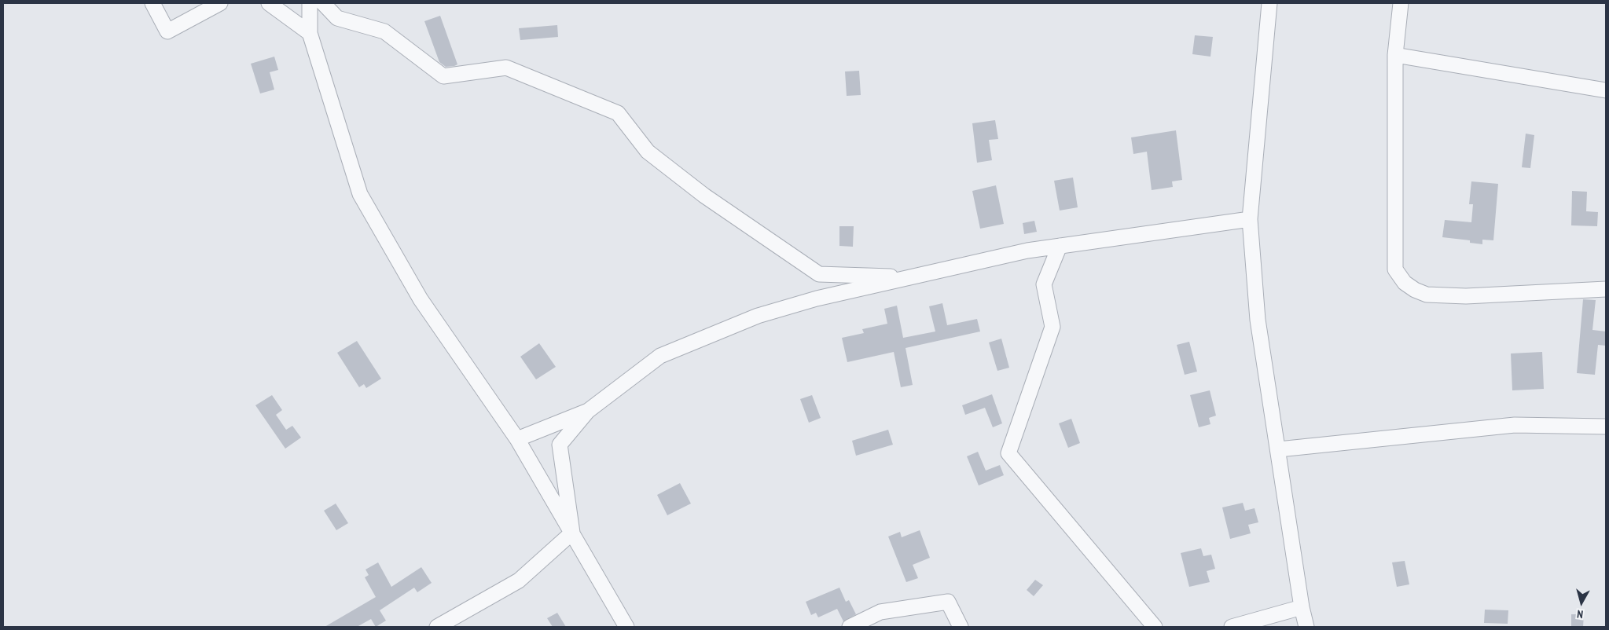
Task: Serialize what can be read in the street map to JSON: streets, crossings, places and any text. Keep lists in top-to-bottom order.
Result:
{
  "north": "bottom"
}
